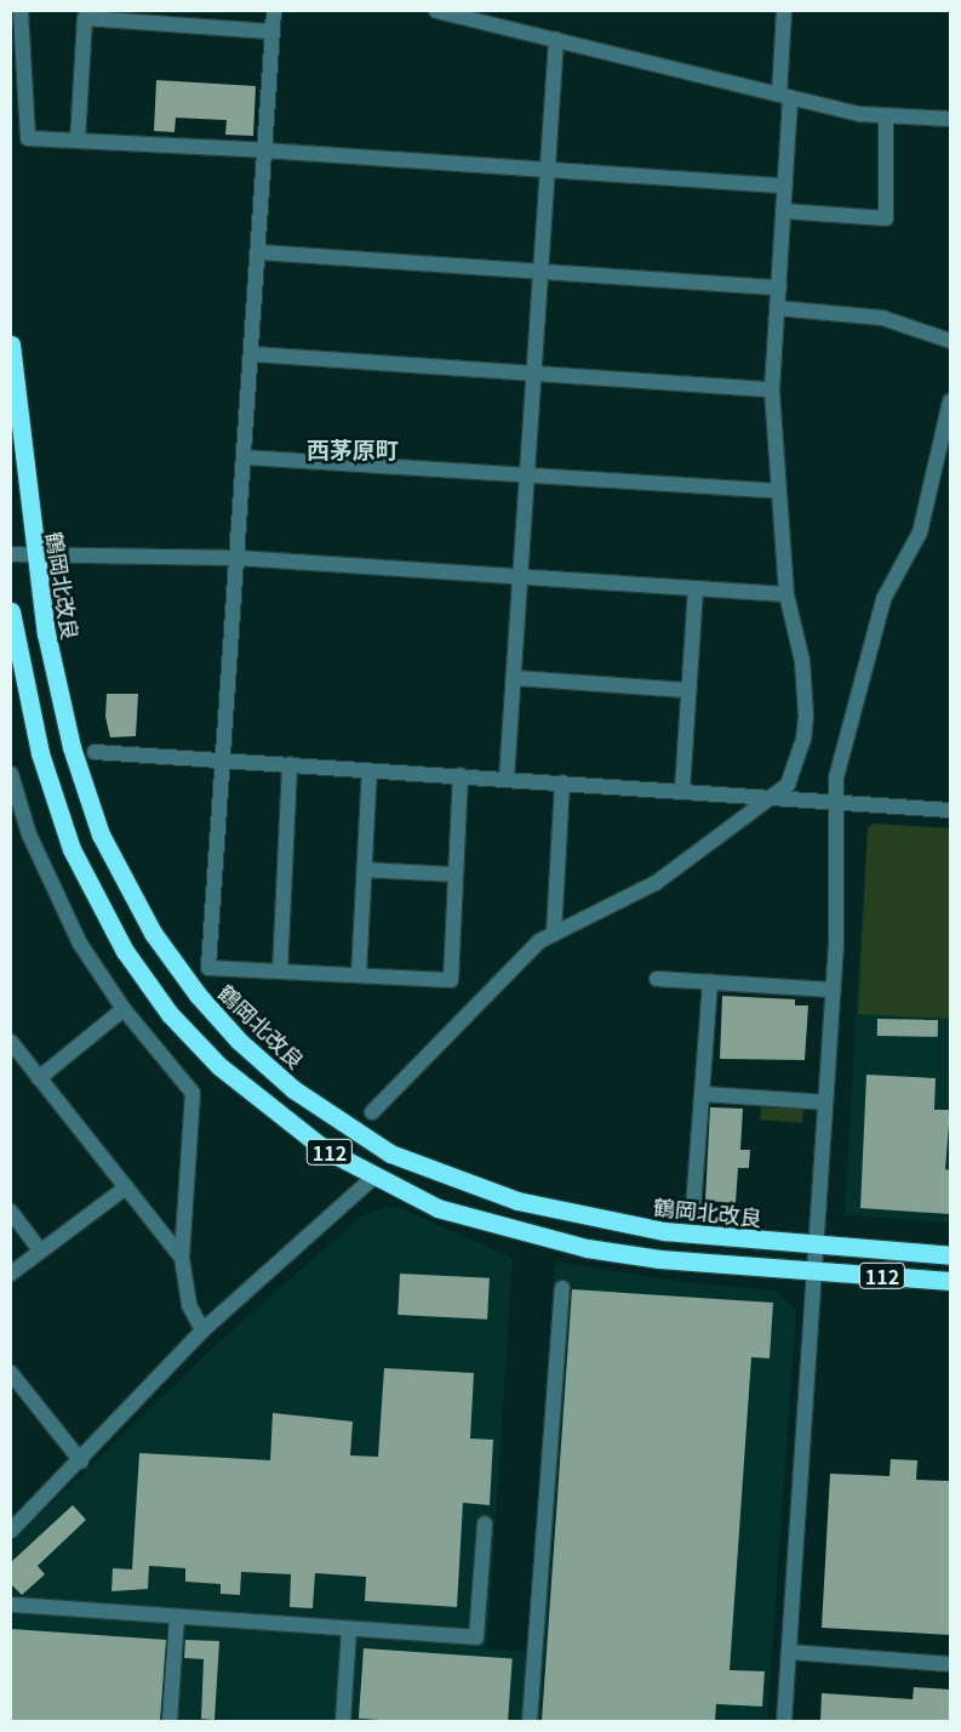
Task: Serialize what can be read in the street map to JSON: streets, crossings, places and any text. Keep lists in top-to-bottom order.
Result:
{
  "streets": {
    "highway": ["鶴岡北改良", "112"]
  },
  "districts": ["西茅原町"]
}
